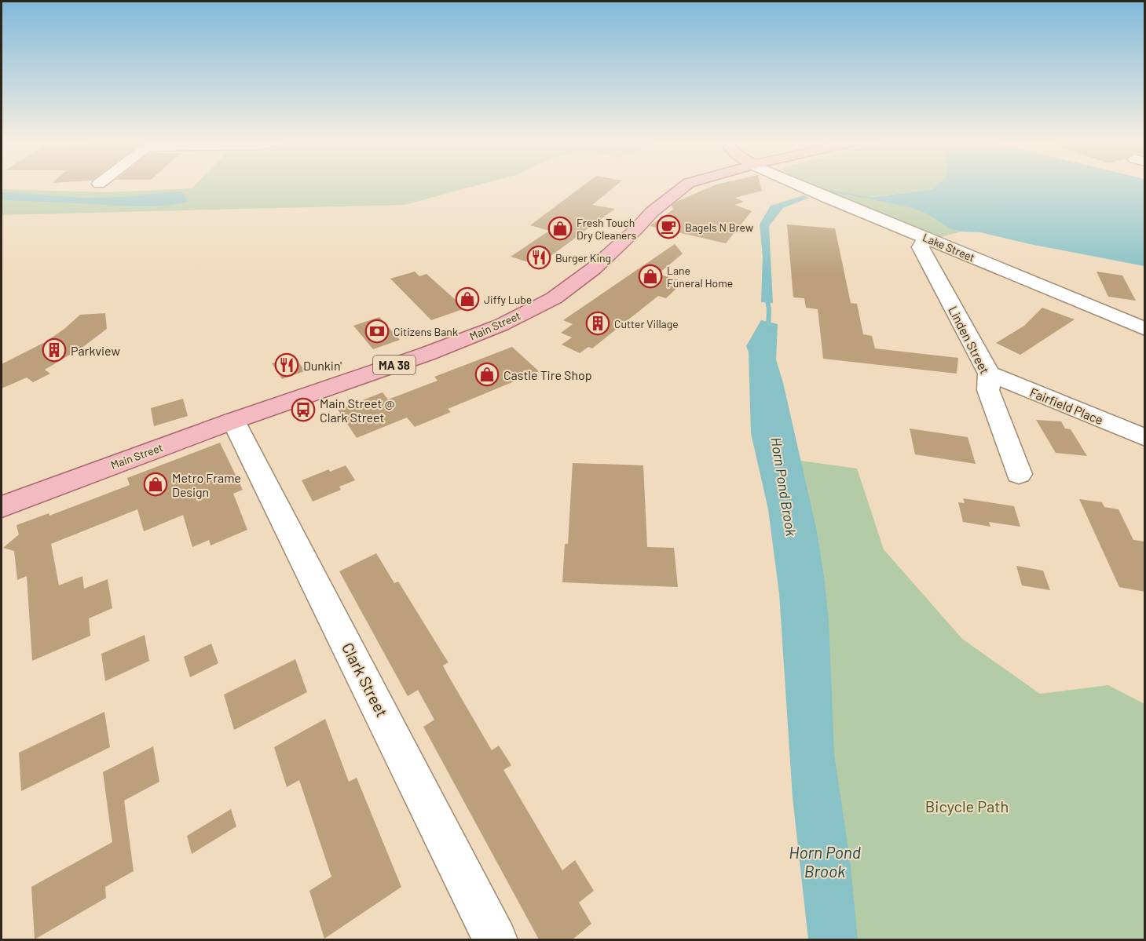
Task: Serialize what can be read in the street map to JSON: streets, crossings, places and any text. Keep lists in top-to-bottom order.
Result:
{
  "streets": {
    "main road": ["Main Street", "MA 38"],
    "street": [
      "Lake Street",
      "Linden Street",
      "Fairfield Place",
      "Clark Street"
    ]
  },
  "crossings": [
    ["Lake Street", "Linden Street"],
    ["Main Street", "Clark Street"],
    ["Linden Street", "Fairfield Place"]
  ],
  "water": ["Horn Pond Brook"],
  "parks": ["Bicycle Path"],
  "places": {
    "cafe": ["Bagels N Brew"],
    "shop": [
      "Fresh Touch Dry Cleaners",
      "Lane Funeral Home",
      "Jiffy Lube",
      "Castle Tire Shop",
      "Metro Frame Design"
    ],
    "restaurant": ["Burger King", "Dunkin'"],
    "building": ["Cutter Village", "Parkview"],
    "bank": ["Citizens Bank"],
    "bus stop": ["Main Street @ Clark Street"]
  }
}
